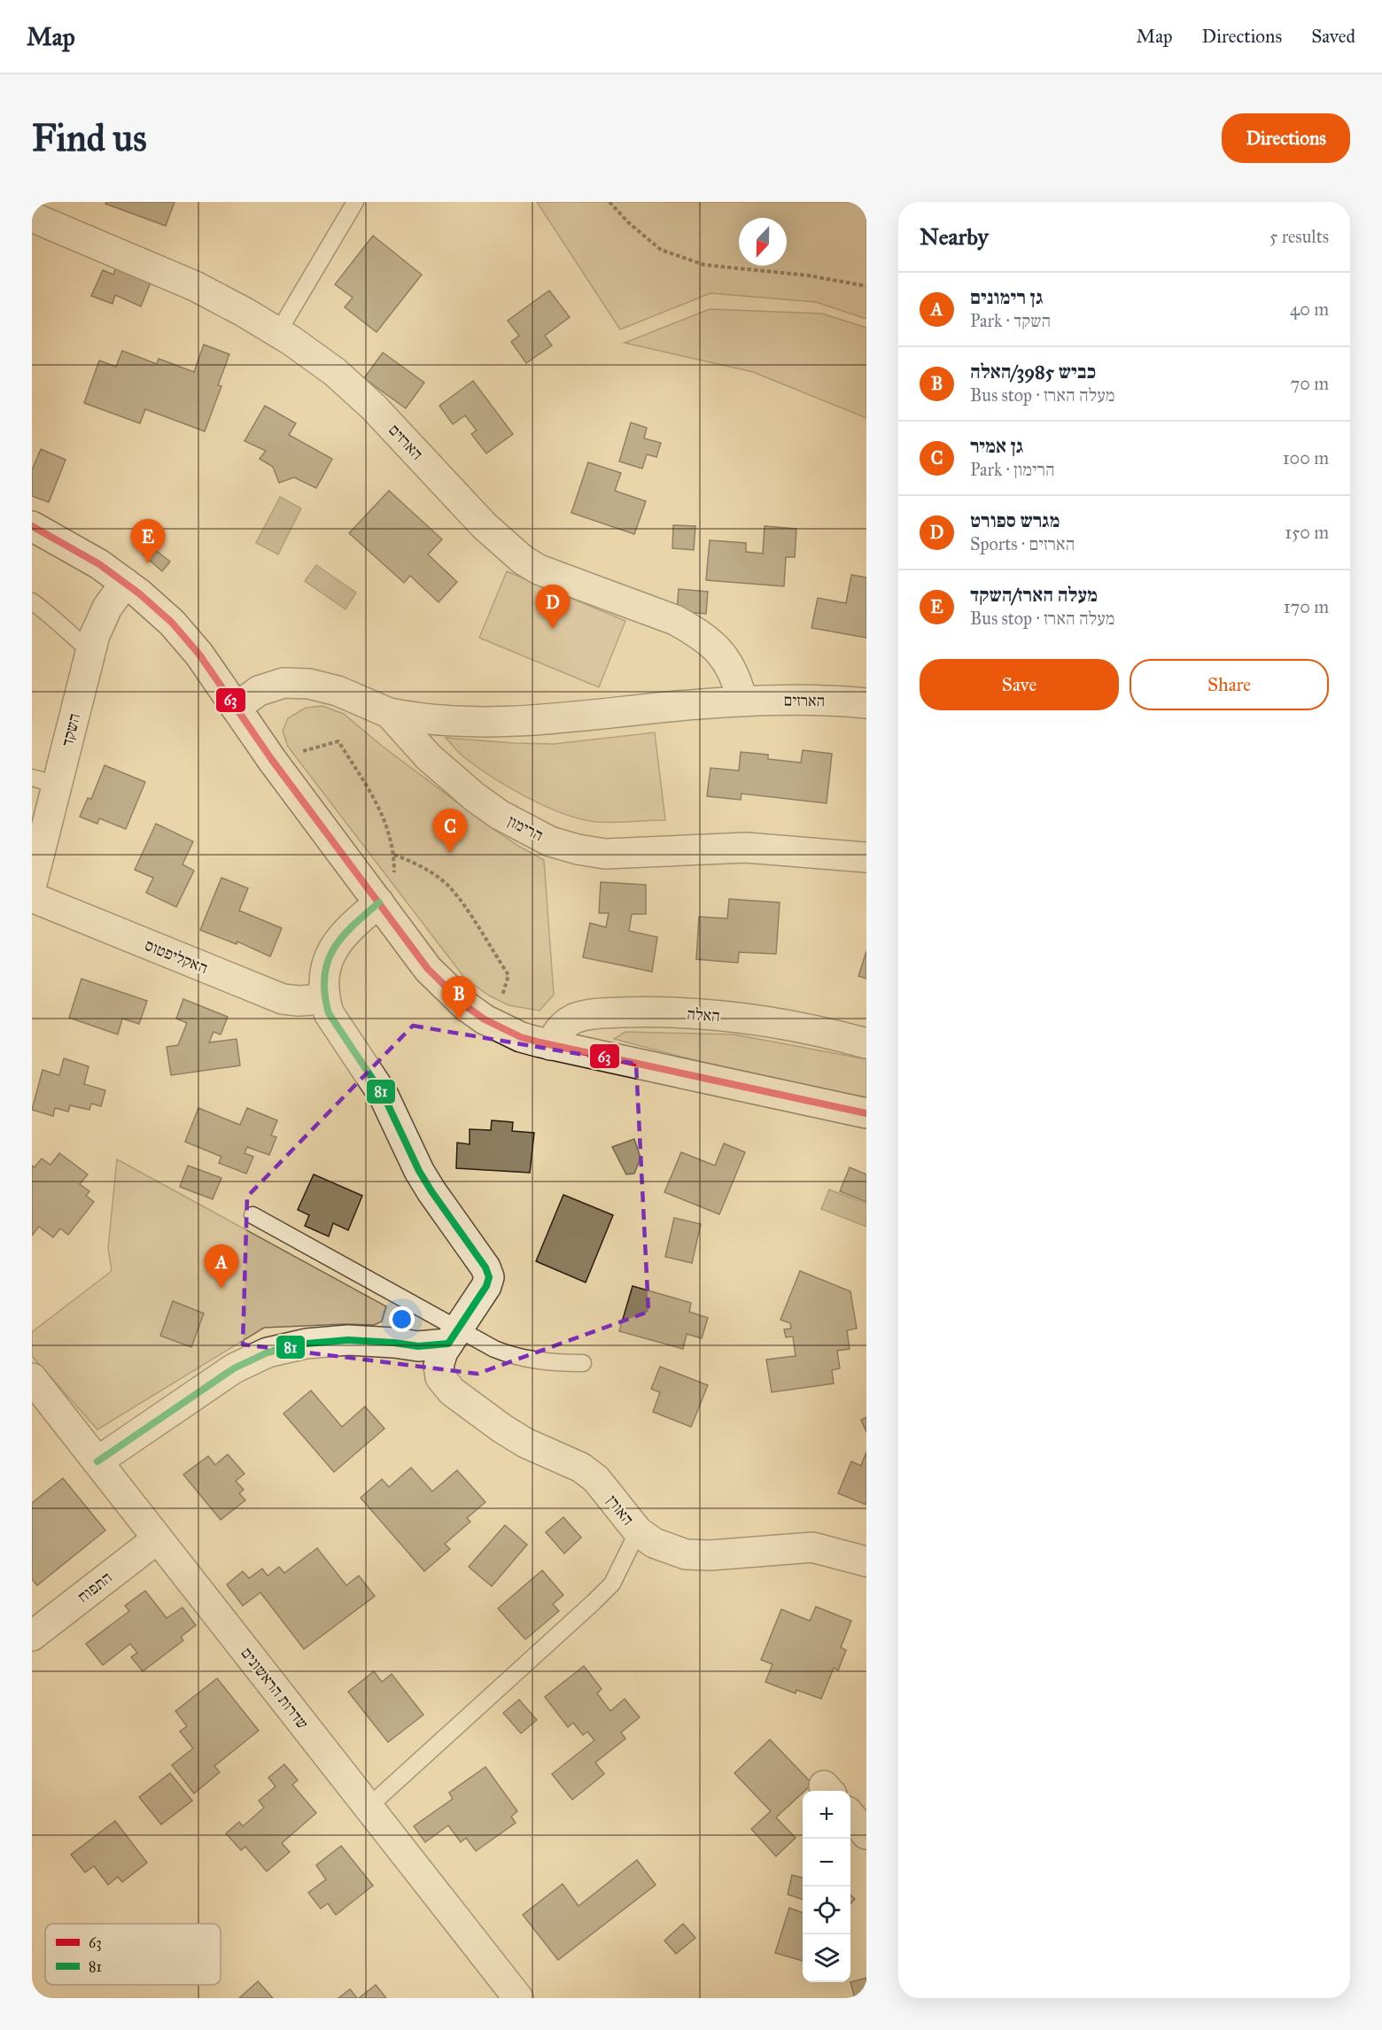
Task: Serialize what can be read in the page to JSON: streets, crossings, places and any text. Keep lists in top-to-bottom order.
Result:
{
  "streets": {
    "street": [
      "הארזים",
      "השקד",
      "הרימון",
      "האקליפטוס",
      "האלה",
      "האורן",
      "התפוח",
      "שדרות הראשונים"
    ]
  },
  "crossings": [
    ["הארזים", "הרימון"],
    ["התפוח", "שדרות הראשונים"]
  ],
  "lines": ["transit line 63", "transit line 81"],
  "legend": ["63", "81"],
  "north": "bottom",
  "page": {
    "header": "Map",
    "nav": ["Map", "Directions", "Saved"],
    "buttons": [
      "Directions",
      ["Save", "Share"]
    ],
    "title": "Find us",
    "heading": ["Nearby", "5 results"],
    "list": [
      {
        "mark": "A",
        "name": "גן רימונים",
        "note": "Park · השקד",
        "value": "40 m"
      },
      {
        "mark": "B",
        "name": "כביש 3985/האלה",
        "note": "Bus stop · מעלה הארז",
        "value": "70 m"
      },
      {
        "mark": "C",
        "name": "גן אמיר",
        "note": "Park · הרימון",
        "value": "100 m"
      },
      {
        "mark": "D",
        "name": "מגרש ספורט",
        "note": "Sports · הארזים",
        "value": "150 m"
      },
      {
        "mark": "E",
        "name": "מעלה הארז/השקד",
        "note": "Bus stop · מעלה הארז",
        "value": "170 m"
      }
    ],
    "pins": [
      "E",
      "D",
      "C",
      "B",
      "A"
    ],
    "map_buttons": ["+", "−"]
  }
}
